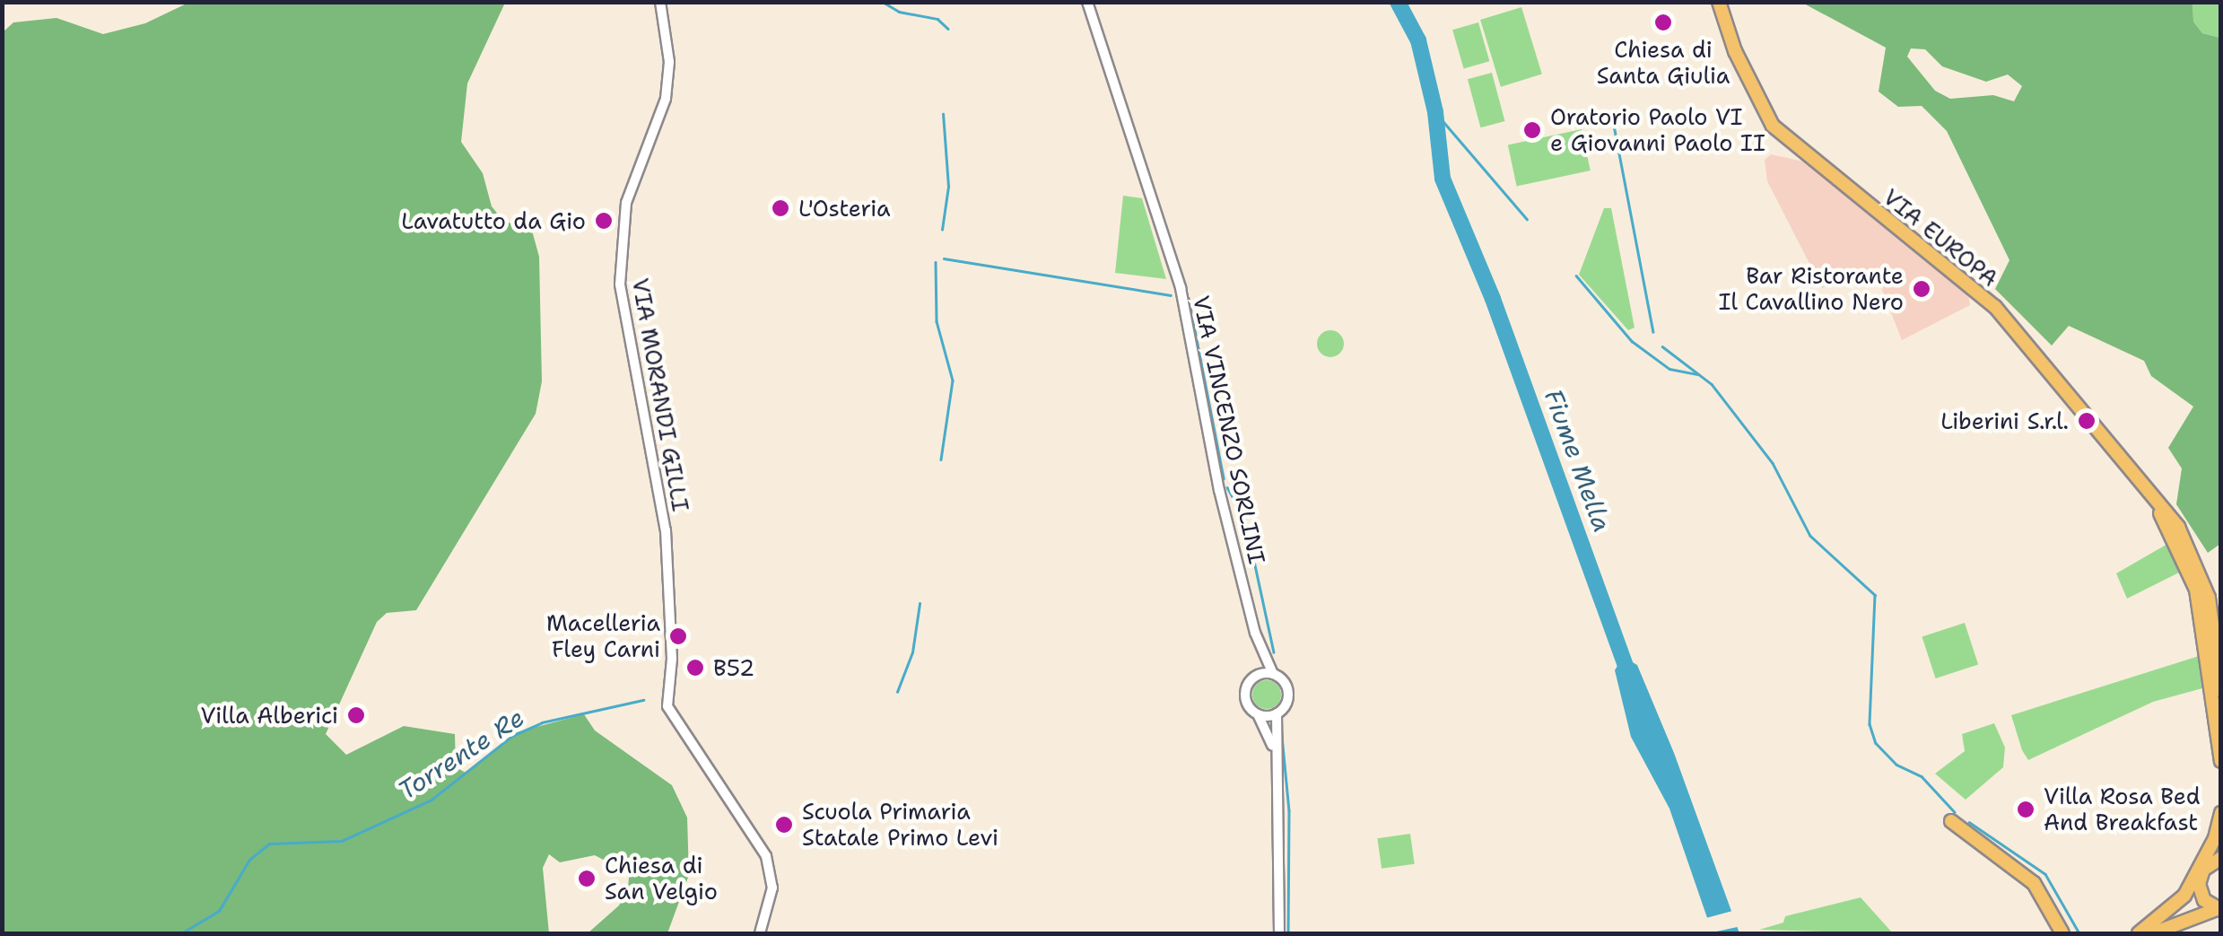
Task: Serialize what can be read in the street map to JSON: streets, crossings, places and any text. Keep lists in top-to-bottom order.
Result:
{
  "streets": {
    "main road": ["VIA EUROPA"],
    "street": ["VIA MORANDI GILLI", "VIA VINCENZO SORLINI"]
  },
  "water": ["Fiume Mella", "Torrente Re"],
  "places": [
    "Chiesa di Santa Giulia",
    "Oratorio Paolo VI e Giovanni Paolo II",
    "L'Osteria",
    "Lavatutto da Gio",
    "Bar Ristorante Il Cavallino Nero",
    "Liberini S.r.l.",
    "Macelleria Fley Carni",
    "B52",
    "Villa Alberici",
    "Villa Rosa Bed And Breakfast",
    "Scuola Primaria Statale Primo Levi",
    "Chiesa di San Velgio"
  ]
}
